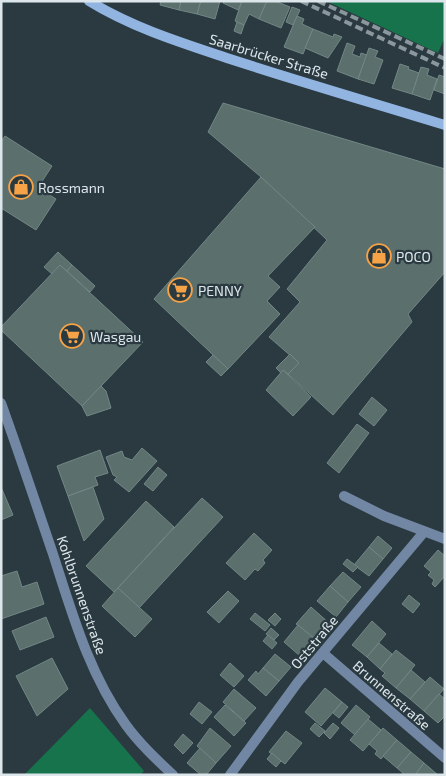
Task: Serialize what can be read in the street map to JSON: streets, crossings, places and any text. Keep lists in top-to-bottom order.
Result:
{
  "streets": {
    "street": [
      "Saarbrücker Straße",
      "Kohlbrunnenstraße",
      "Oststraße",
      "Brunnenstraße"
    ]
  },
  "crossings": [
    ["Oststraße", "Brunnenstraße"]
  ],
  "places": {
    "shop": ["Rossmann", "POCO"],
    "supermarket": ["PENNY", "Wasgau"]
  }
}
